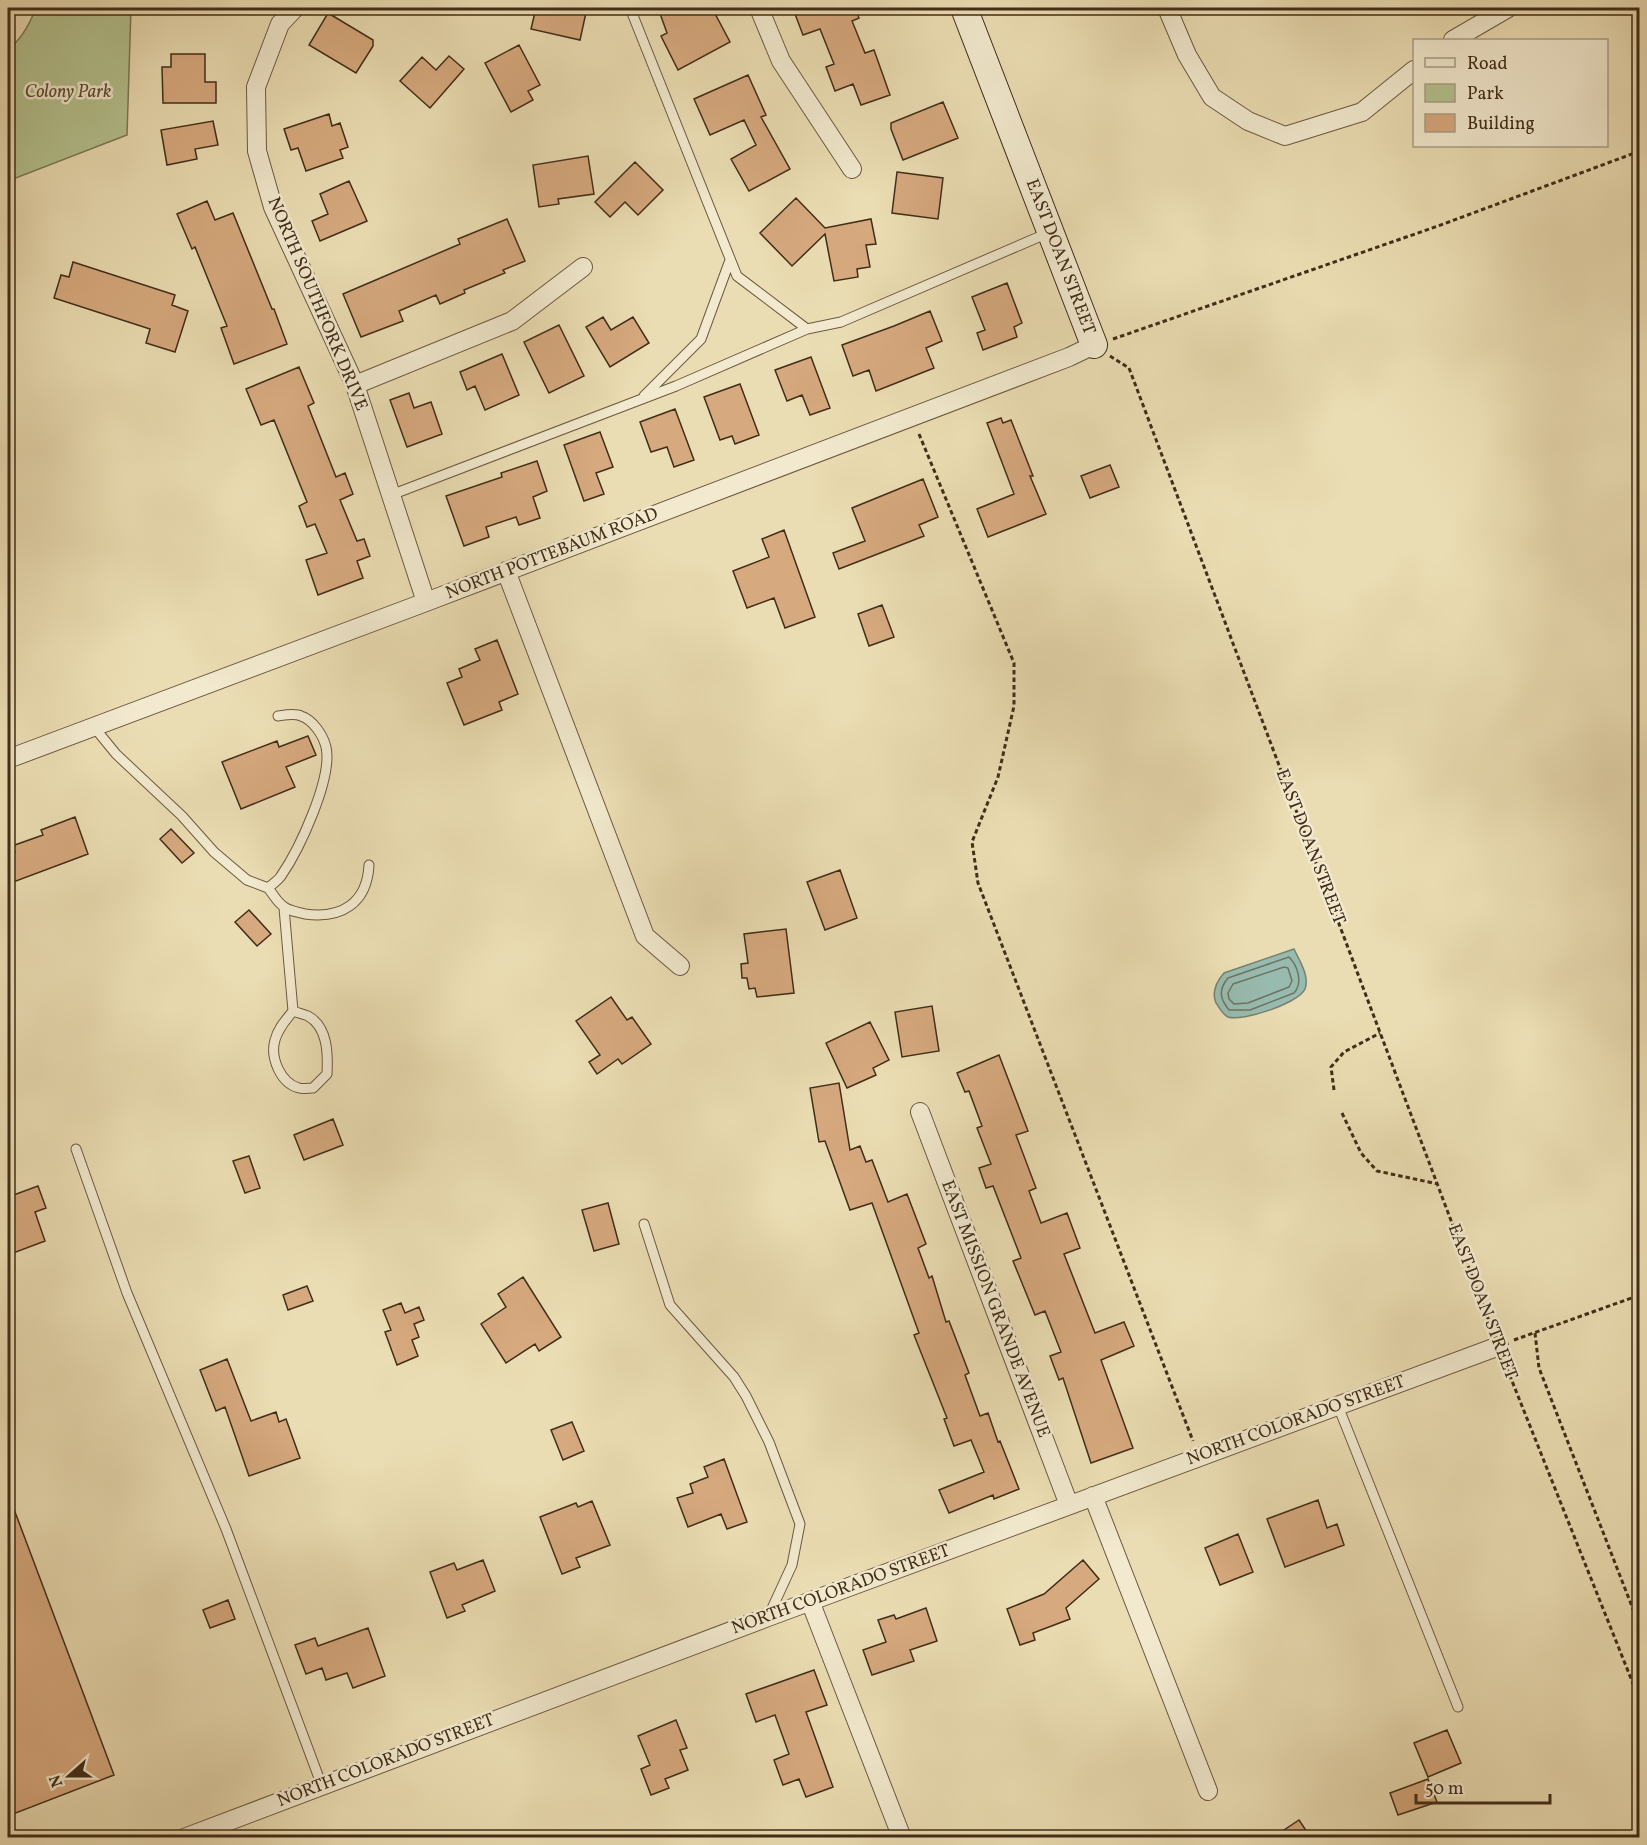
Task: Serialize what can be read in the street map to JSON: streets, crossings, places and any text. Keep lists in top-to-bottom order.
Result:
{
  "streets": {
    "street": [
      "EAST DOAN STREET",
      "NORTH SOUTHFORK DRIVE",
      "NORTH POTTEBAUM ROAD",
      "EAST MISSION GRANDE AVENUE",
      "NORTH COLORADO STREET"
    ]
  },
  "crossings": [
    ["EAST DOAN STREET", "NORTH POTTEBAUM ROAD"],
    ["EAST DOAN STREET", "NORTH COLORADO STREET"],
    ["NORTH SOUTHFORK DRIVE", "NORTH POTTEBAUM ROAD"],
    ["EAST MISSION GRANDE AVENUE", "NORTH COLORADO STREET"]
  ],
  "parks": ["Colony Park"],
  "legend": ["Road", "Park", "Building"],
  "scale_bar": "50 m",
  "north": "left"
}
